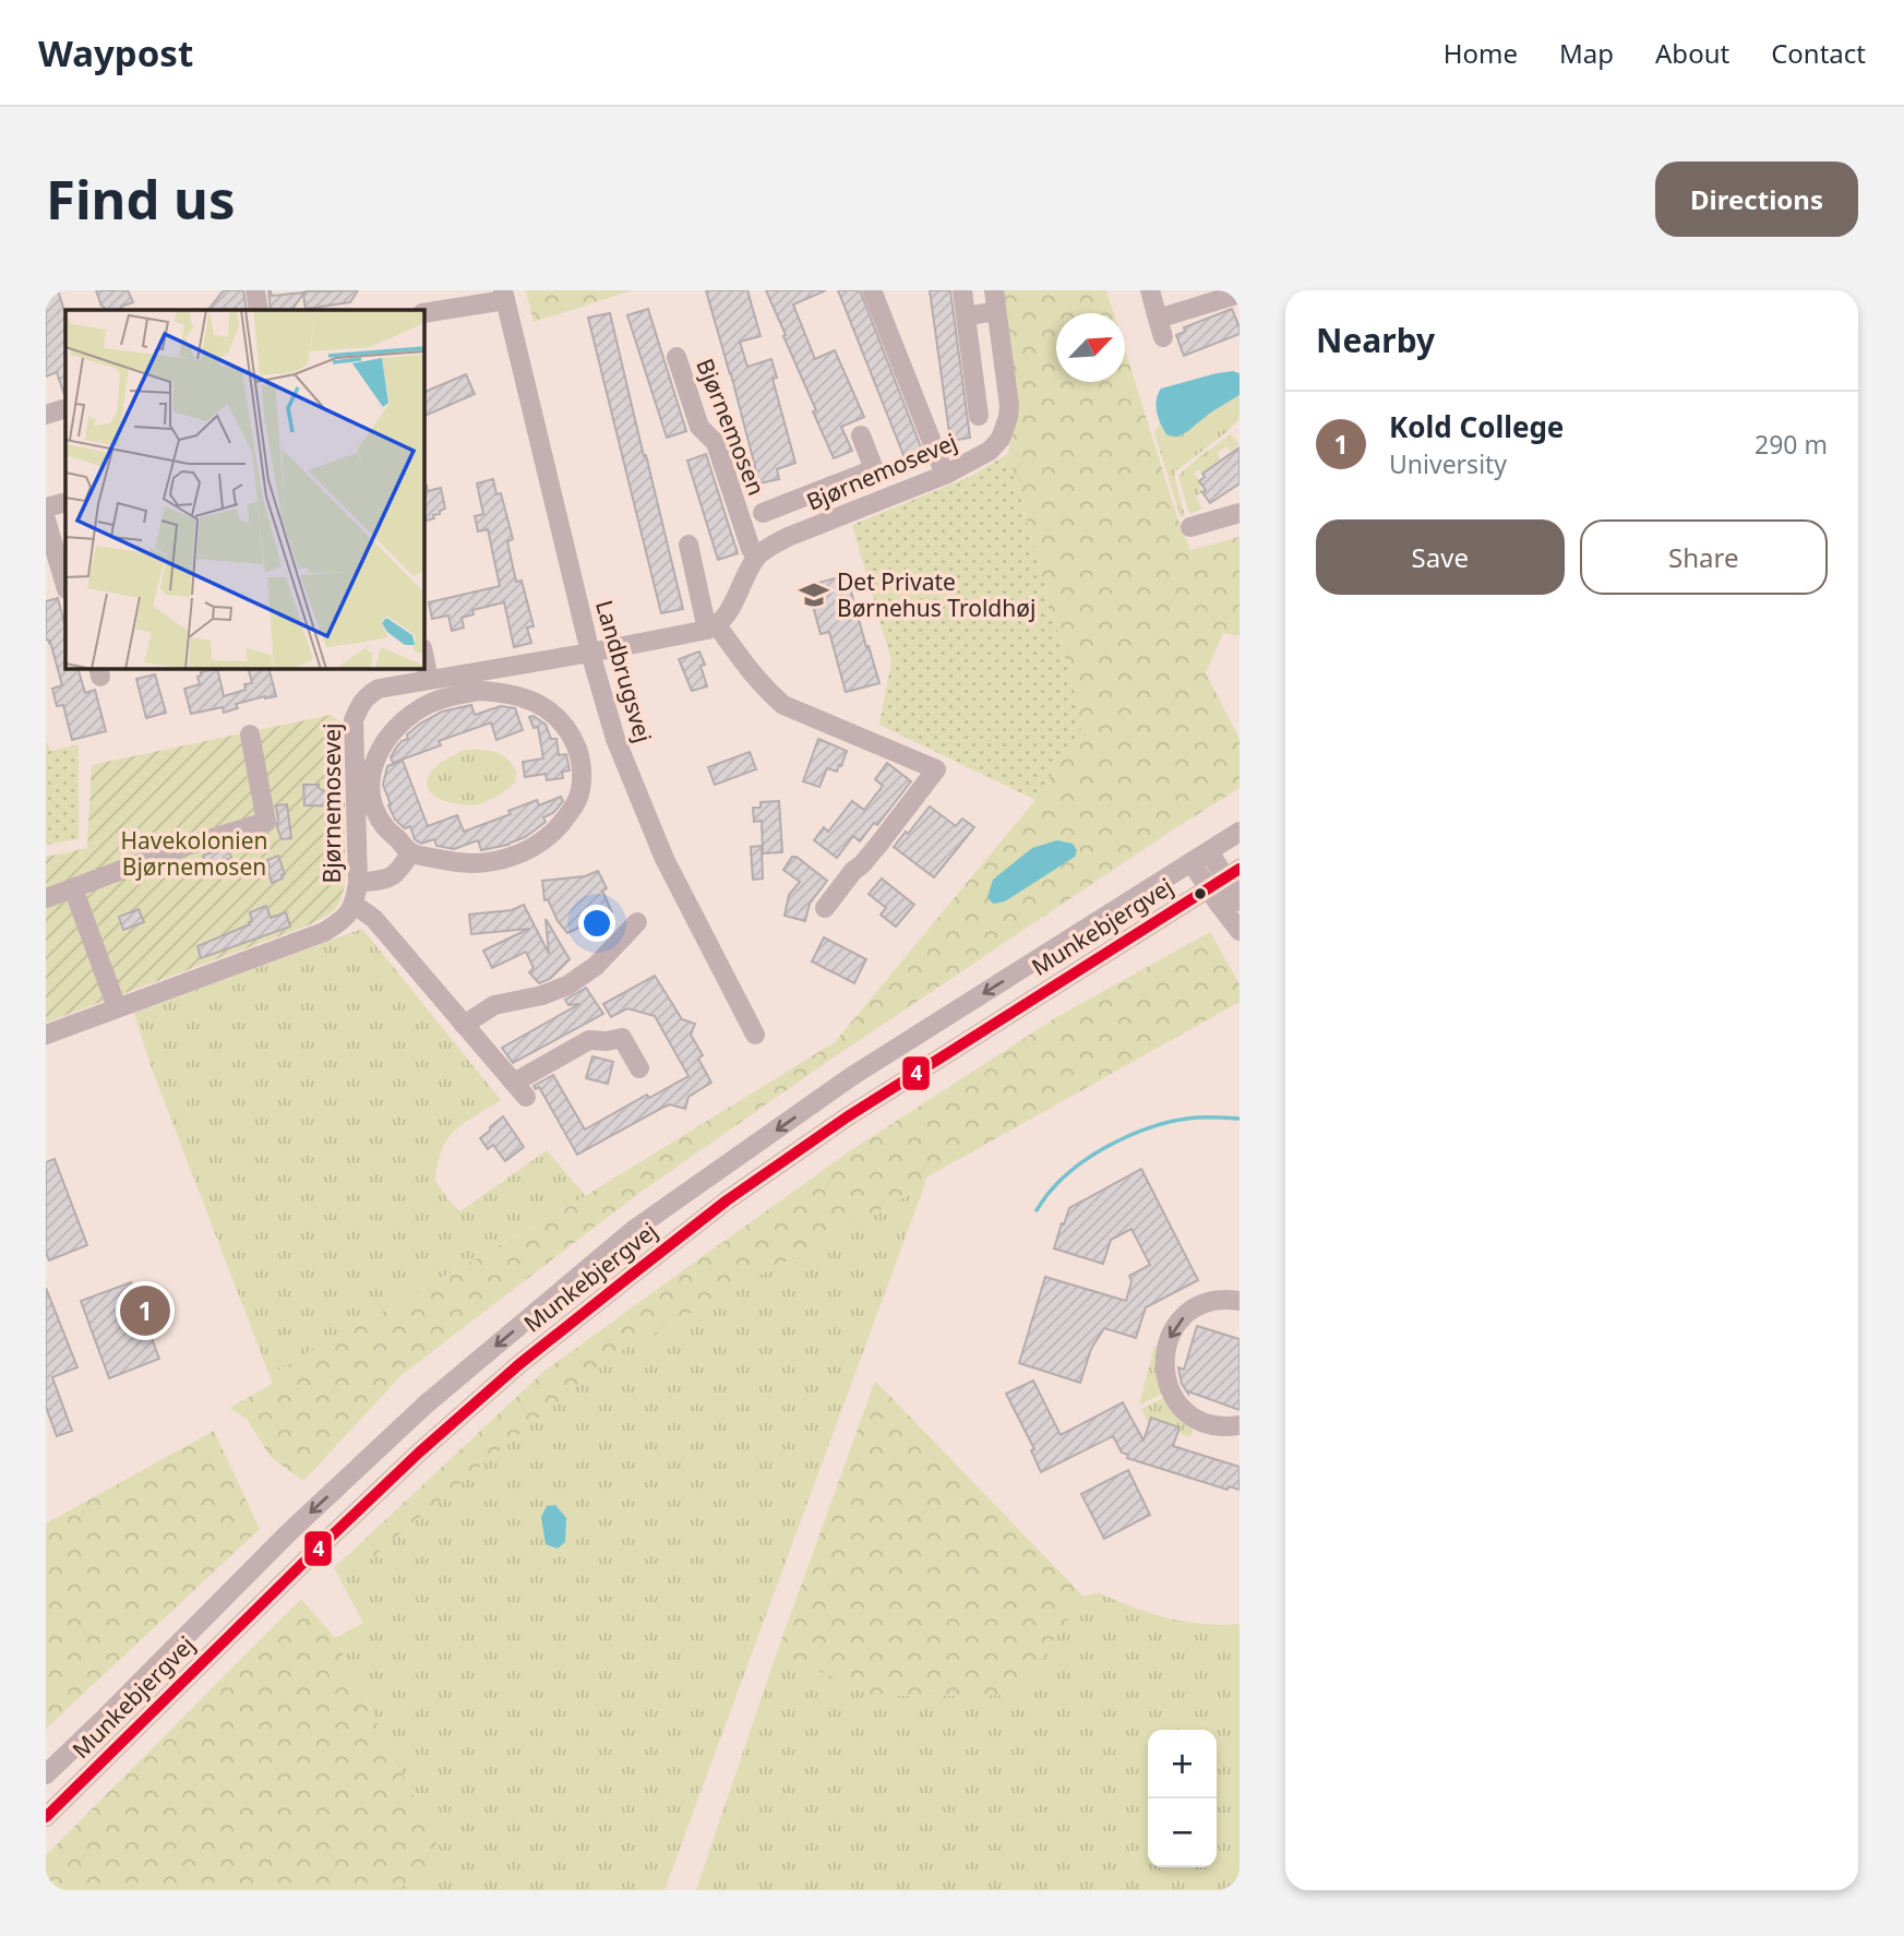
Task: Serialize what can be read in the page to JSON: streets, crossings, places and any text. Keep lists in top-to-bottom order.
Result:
{
  "streets": {
    "street": [
      "Bjørnemosen",
      "Bjørnemosevej",
      "Landbrugsvej",
      "Munkebjergvej"
    ]
  },
  "crossings": [
    ["Bjørnemosen", "Bjørnemosevej"],
    ["Bjørnemosevej", "Landbrugsvej"]
  ],
  "parks": ["Havekolonien Bjørnemosen"],
  "places": {
    "school or university": ["Det Private Børnehus Troldhøj"]
  },
  "lines": ["transit line 4"],
  "north": "top right",
  "page": {
    "header": "Waypost",
    "nav": [
      "Home",
      "Map",
      "About",
      "Contact"
    ],
    "buttons": [
      "Directions",
      ["Save", "Share"]
    ],
    "title": "Find us",
    "heading": "Nearby",
    "list": [
      {
        "mark": "1",
        "name": "Kold College",
        "note": "University",
        "value": "290 m"
      }
    ],
    "pins": "1",
    "map_buttons": ["+", "−"]
  }
}
